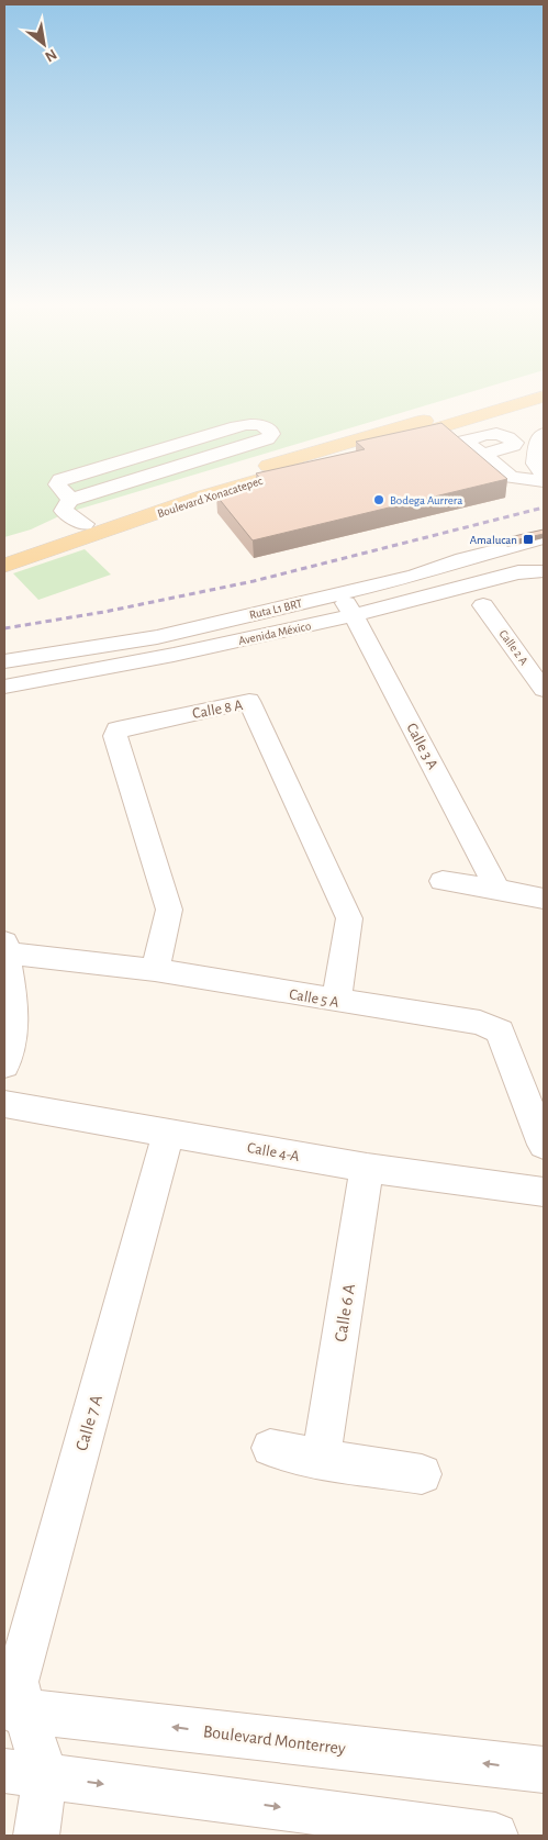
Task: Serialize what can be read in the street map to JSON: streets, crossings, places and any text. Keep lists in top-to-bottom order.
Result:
{
  "streets": {
    "main road": ["Boulevard Xonacatepec"],
    "street": [
      "Ruta L1 BRT",
      "Avenida México",
      "Calle 2 A",
      "Calle 8 A",
      "Calle 3 A",
      "Calle 5 A",
      "Calle 4-A",
      "Calle 6 A",
      "Calle 7 A",
      "Boulevard Monterrey"
    ]
  },
  "crossings": [
    ["Avenida México", "Calle 3 A"],
    ["Calle 8 A", "Calle 5 A"],
    ["Calle 4-A", "Calle 6 A"],
    ["Calle 4-A", "Calle 7 A"],
    ["Calle 7 A", "Boulevard Monterrey"]
  ],
  "places": {
    "other": ["Bodega Aurrera"],
    "transit": ["Amalucan"]
  },
  "north": "bottom right"
}
